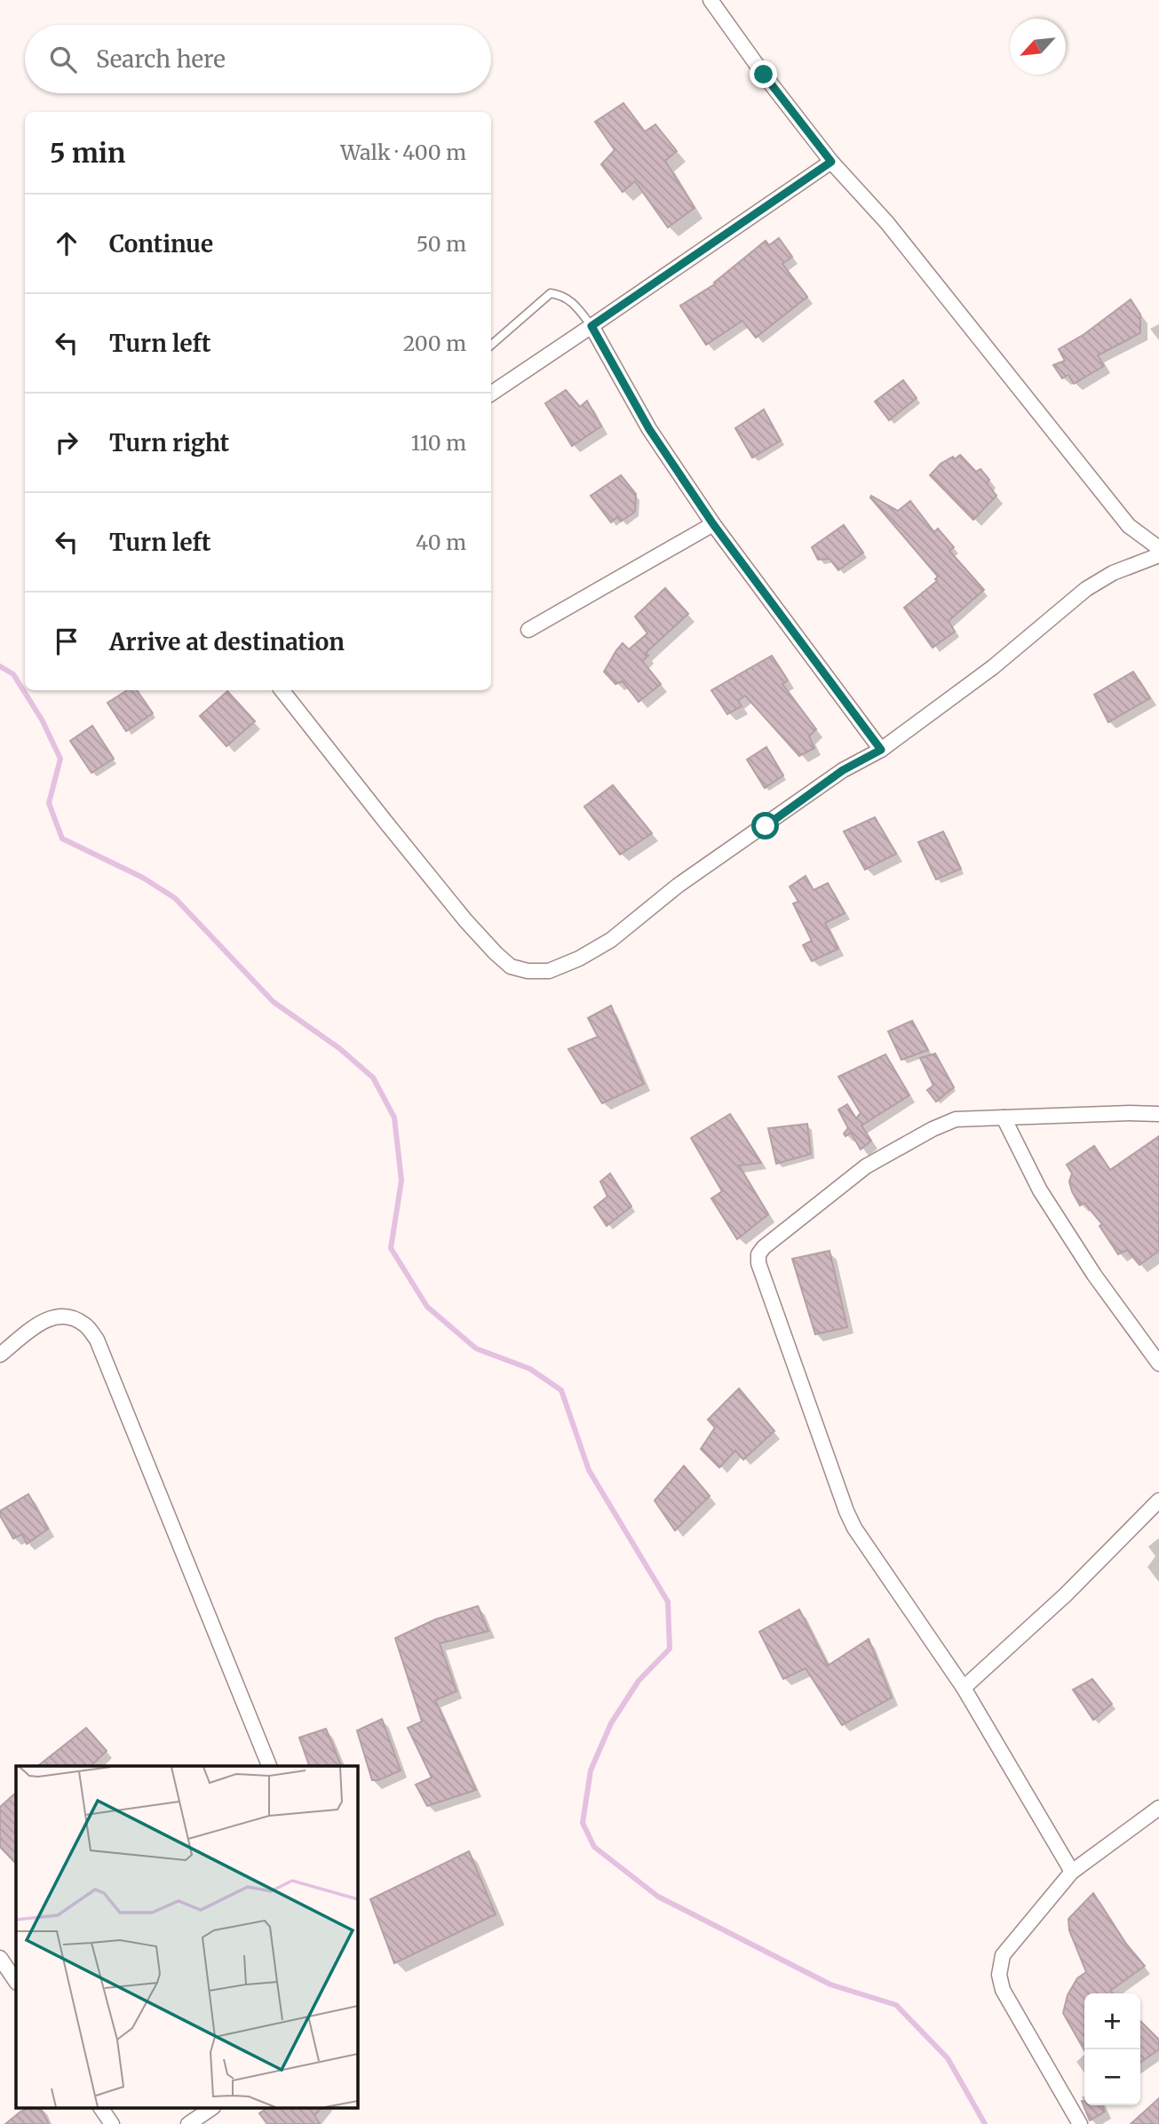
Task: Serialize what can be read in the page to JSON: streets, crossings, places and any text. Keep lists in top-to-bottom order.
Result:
{
  "north": "bottom left",
  "page": {
    "search": "Search here",
    "heading": ["5 min", "Walk · 400 m"],
    "list": [
      ["Continue", "50 m"],
      ["Turn left", "200 m"],
      ["Turn right", "110 m"],
      ["Turn left", "40 m"],
      "Arrive at destination"
    ],
    "map_buttons": ["+", "−"]
  }
}
